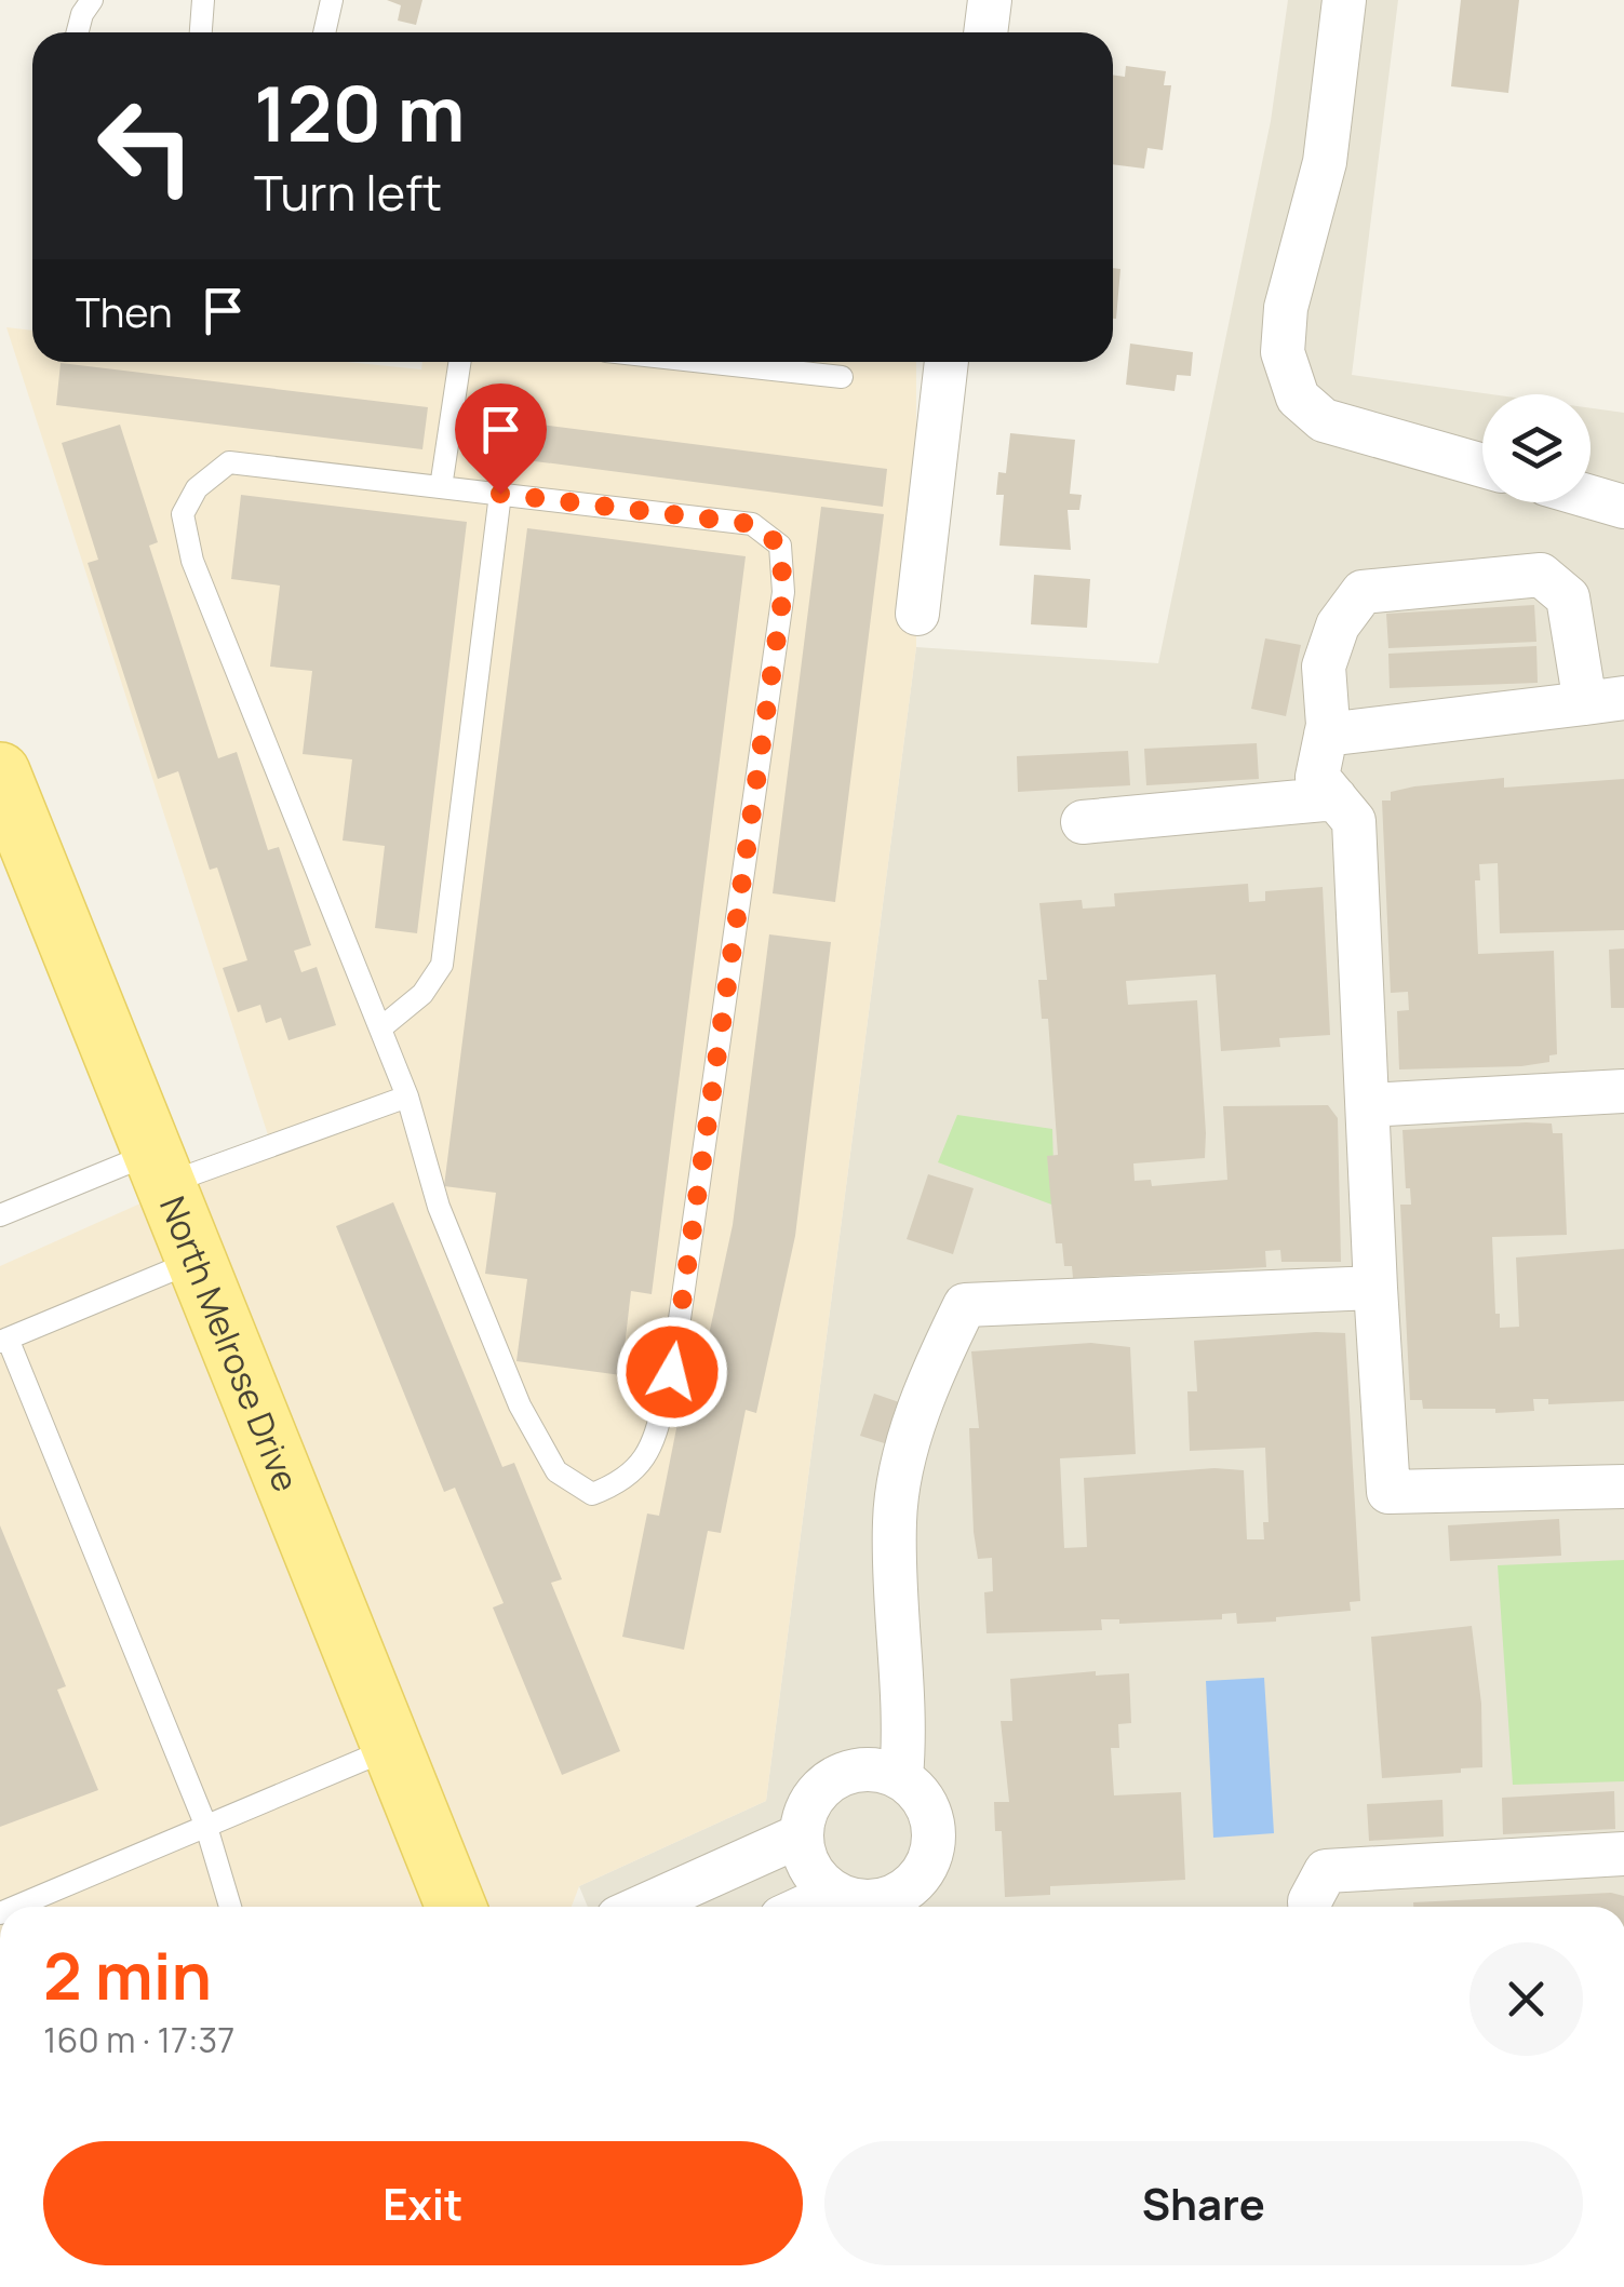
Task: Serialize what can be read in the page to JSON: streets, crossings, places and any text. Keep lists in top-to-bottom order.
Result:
{
  "streets": {
    "main road": ["North Melrose Drive"]
  },
  "page": {
    "turn": ["120 m", "Turn left"],
    "then": "Then",
    "heading": ["2 min", "160 m · 17:37"],
    "buttons": ["Exit", "Share"]
  }
}
